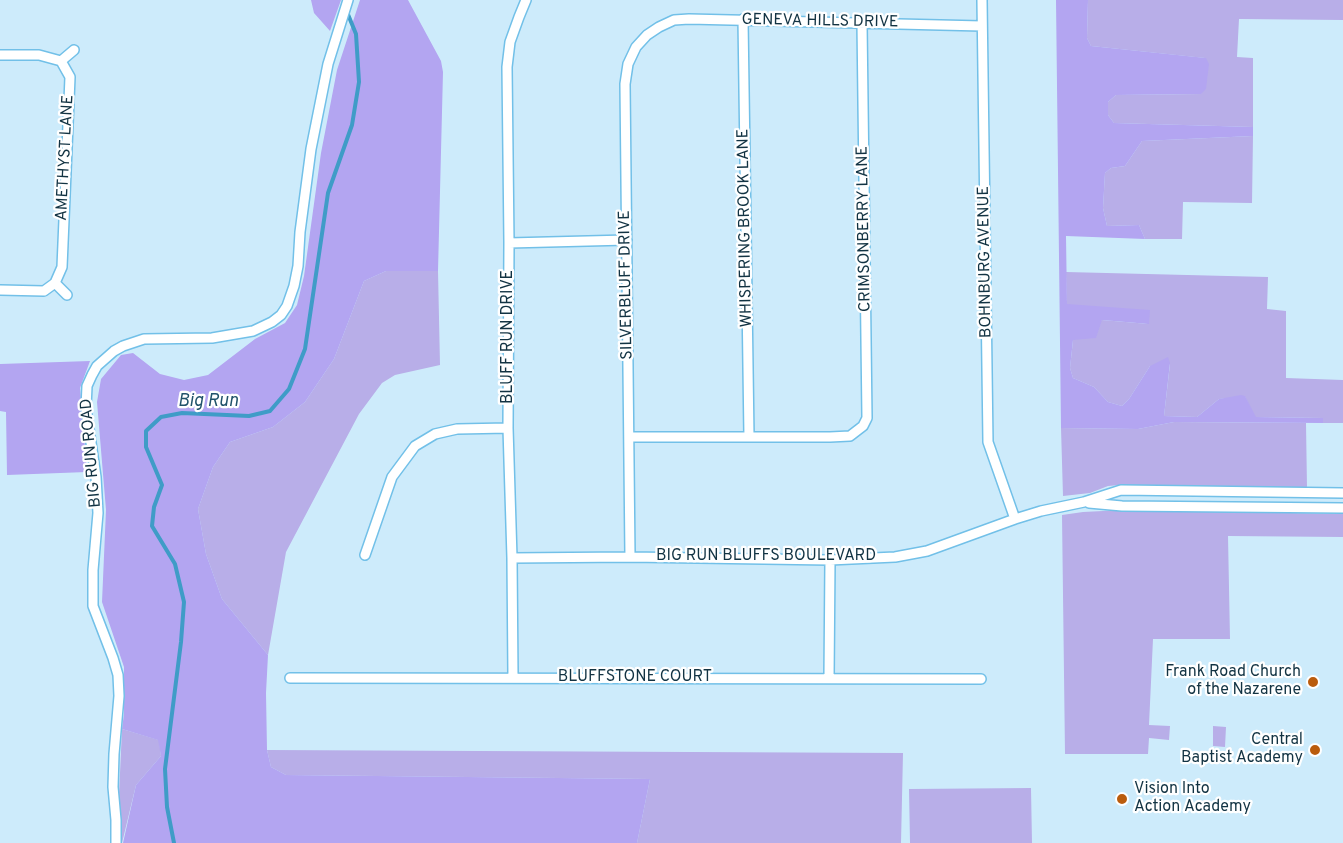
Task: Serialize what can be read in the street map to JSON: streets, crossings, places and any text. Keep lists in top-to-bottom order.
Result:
{
  "streets": {
    "street": [
      "GENEVA HILLS DRIVE",
      "AMETHYST LANE",
      "WHISPERING BROOK LANE",
      "CRIMSONBERRY LANE",
      "BOHNBURG AVENUE",
      "SILVERBLUFF DRIVE",
      "BLUFF RUN DRIVE",
      "BIG RUN ROAD",
      "BIG RUN BLUFFS BOULEVARD",
      "BLUFFSTONE COURT"
    ]
  },
  "crossings": [
    ["GENEVA HILLS DRIVE", "WHISPERING BROOK LANE"],
    ["GENEVA HILLS DRIVE", "CRIMSONBERRY LANE"],
    ["GENEVA HILLS DRIVE", "BOHNBURG AVENUE"],
    ["GENEVA HILLS DRIVE", "SILVERBLUFF DRIVE"],
    ["WHISPERING BROOK LANE", "CRIMSONBERRY LANE"],
    ["BOHNBURG AVENUE", "BIG RUN BLUFFS BOULEVARD"],
    ["SILVERBLUFF DRIVE", "BIG RUN BLUFFS BOULEVARD"],
    ["BLUFF RUN DRIVE", "BIG RUN BLUFFS BOULEVARD"],
    ["BLUFF RUN DRIVE", "BLUFFSTONE COURT"]
  ],
  "water": ["Big Run"],
  "places": ["Frank Road Church of the Nazarene", "Central Baptist Academy", "Vision Into Action Academy"]
}
